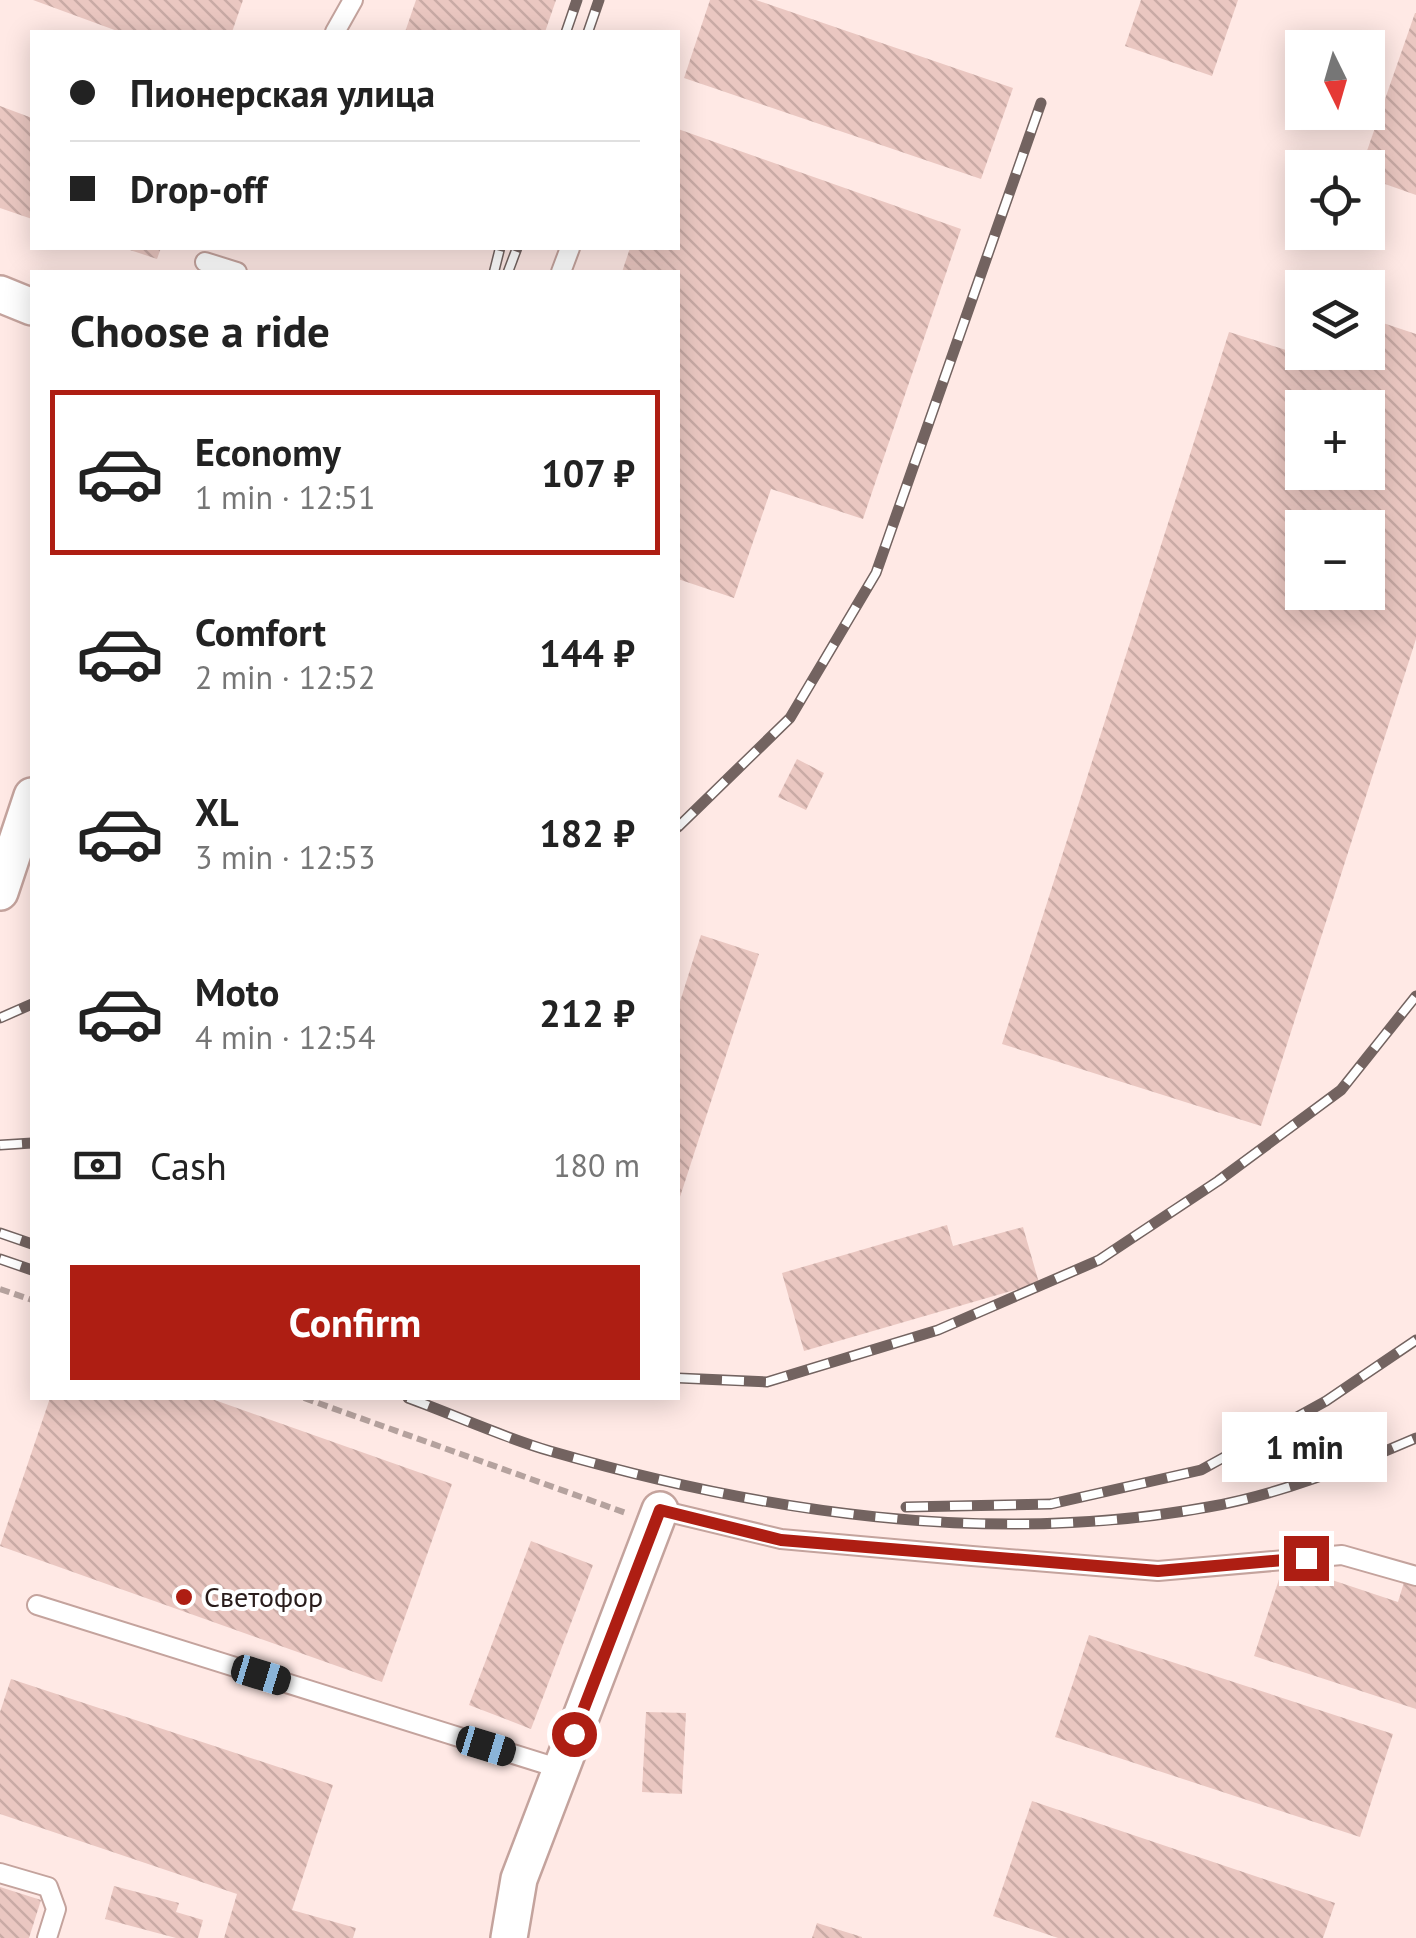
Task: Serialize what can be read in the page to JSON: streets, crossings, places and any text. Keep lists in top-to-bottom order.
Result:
{
  "places": ["Светофор"],
  "north": "bottom",
  "page": {
    "map_buttons": ["+", "−"],
    "banner": ["Пионерская улица", "Drop-off"],
    "heading": "Choose a ride",
    "list": [
      {
        "name": "Economy",
        "note": "1 min · 12:51",
        "value": "107 ₽"
      },
      {
        "name": "Comfort",
        "note": "2 min · 12:52",
        "value": "144 ₽"
      },
      {
        "name": "XL",
        "note": "3 min · 12:53",
        "value": "182 ₽"
      },
      {
        "name": "Moto",
        "note": "4 min · 12:54",
        "value": "212 ₽"
      }
    ],
    "pay": ["Cash", "180 m"],
    "buttons": "Confirm",
    "bubble": "1 min"
  }
}
